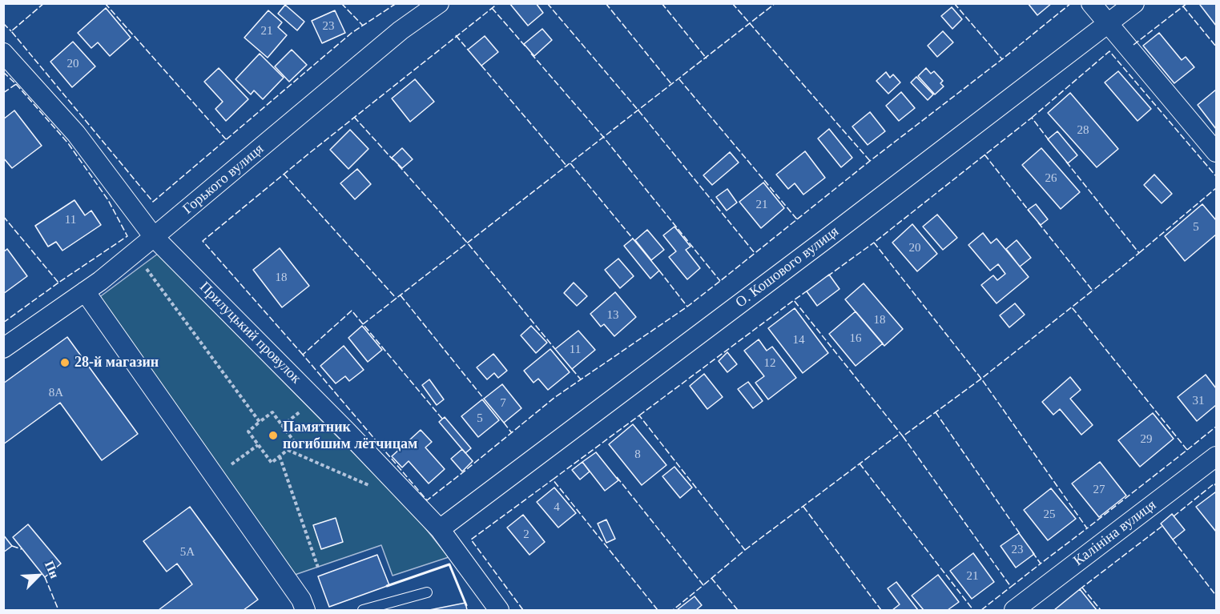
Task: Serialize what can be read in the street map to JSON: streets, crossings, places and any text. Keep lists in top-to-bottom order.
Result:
{
  "streets": {
    "street": [
      "Горького вулиця",
      "О. Кошового вулиця",
      "Прилуцький провулок",
      "Калініна вулиця"
    ]
  },
  "crossings": [
    ["Горького вулиця", "Прилуцький провулок"],
    ["О. Кошового вулиця", "Прилуцький провулок"]
  ],
  "places": ["28-й магазин", "Памятник погибшим лётчицам"],
  "house_numbers": [
    "23",
    "21",
    "20",
    "28",
    "26",
    "21",
    "11",
    "5",
    "20",
    "18",
    "13",
    "18",
    "16",
    "14",
    "11",
    "12",
    "8А",
    "31",
    "7",
    "5",
    "29",
    "8",
    "27",
    "4",
    "25",
    "2",
    "23",
    "5А",
    "21"
  ],
  "north": "top right"
}
